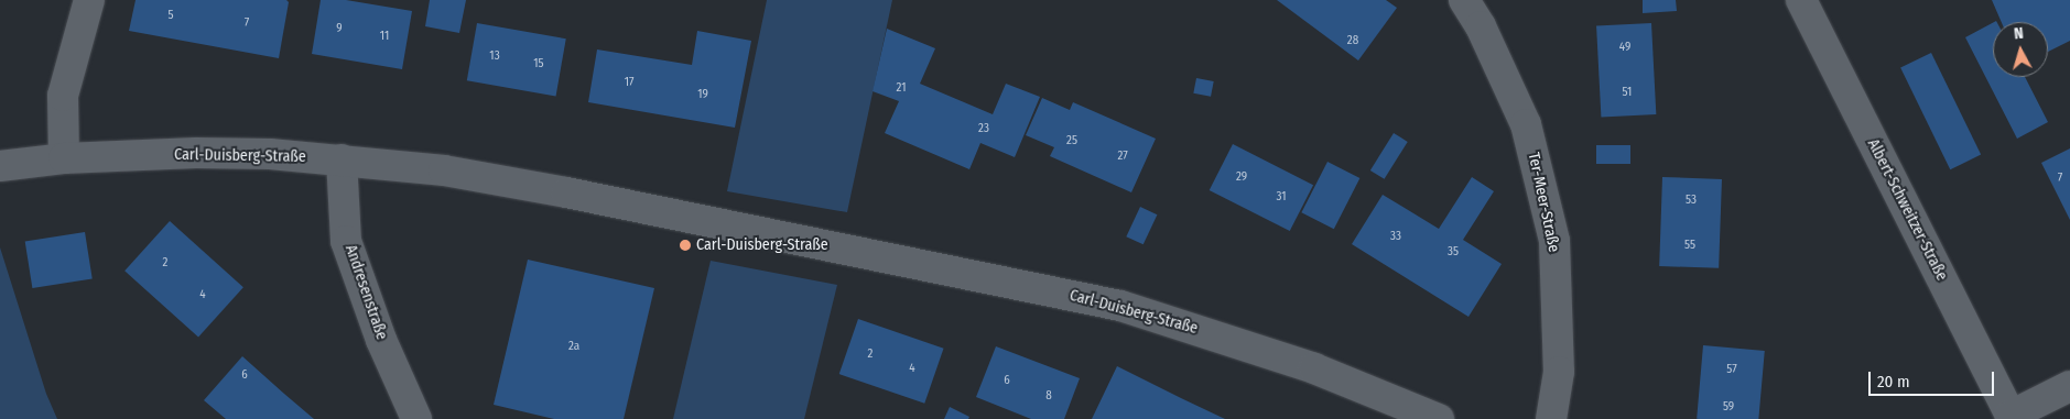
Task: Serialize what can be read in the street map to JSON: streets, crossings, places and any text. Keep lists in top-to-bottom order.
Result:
{
  "streets": {
    "street": [
      "Carl-Duisberg-Straße",
      "Ter-Meer-Straße",
      "Albert-Schweitzer-Straße",
      "Andresenstraße"
    ]
  },
  "crossings": [
    ["Carl-Duisberg-Straße", "Andresenstraße"]
  ],
  "places": ["Carl-Duisberg-Straße"],
  "house_numbers": [
    "5",
    "7",
    "9",
    "11",
    "28",
    "49",
    "13",
    "15",
    "17",
    "21",
    "51",
    "19",
    "23",
    "25",
    "27",
    "29",
    "7",
    "31",
    "53",
    "33",
    "55",
    "35",
    "2",
    "4",
    "2a",
    "2",
    "4",
    "57",
    "6",
    "6",
    "8",
    "59"
  ],
  "scale_bar": "20 m",
  "north": "top"
}
